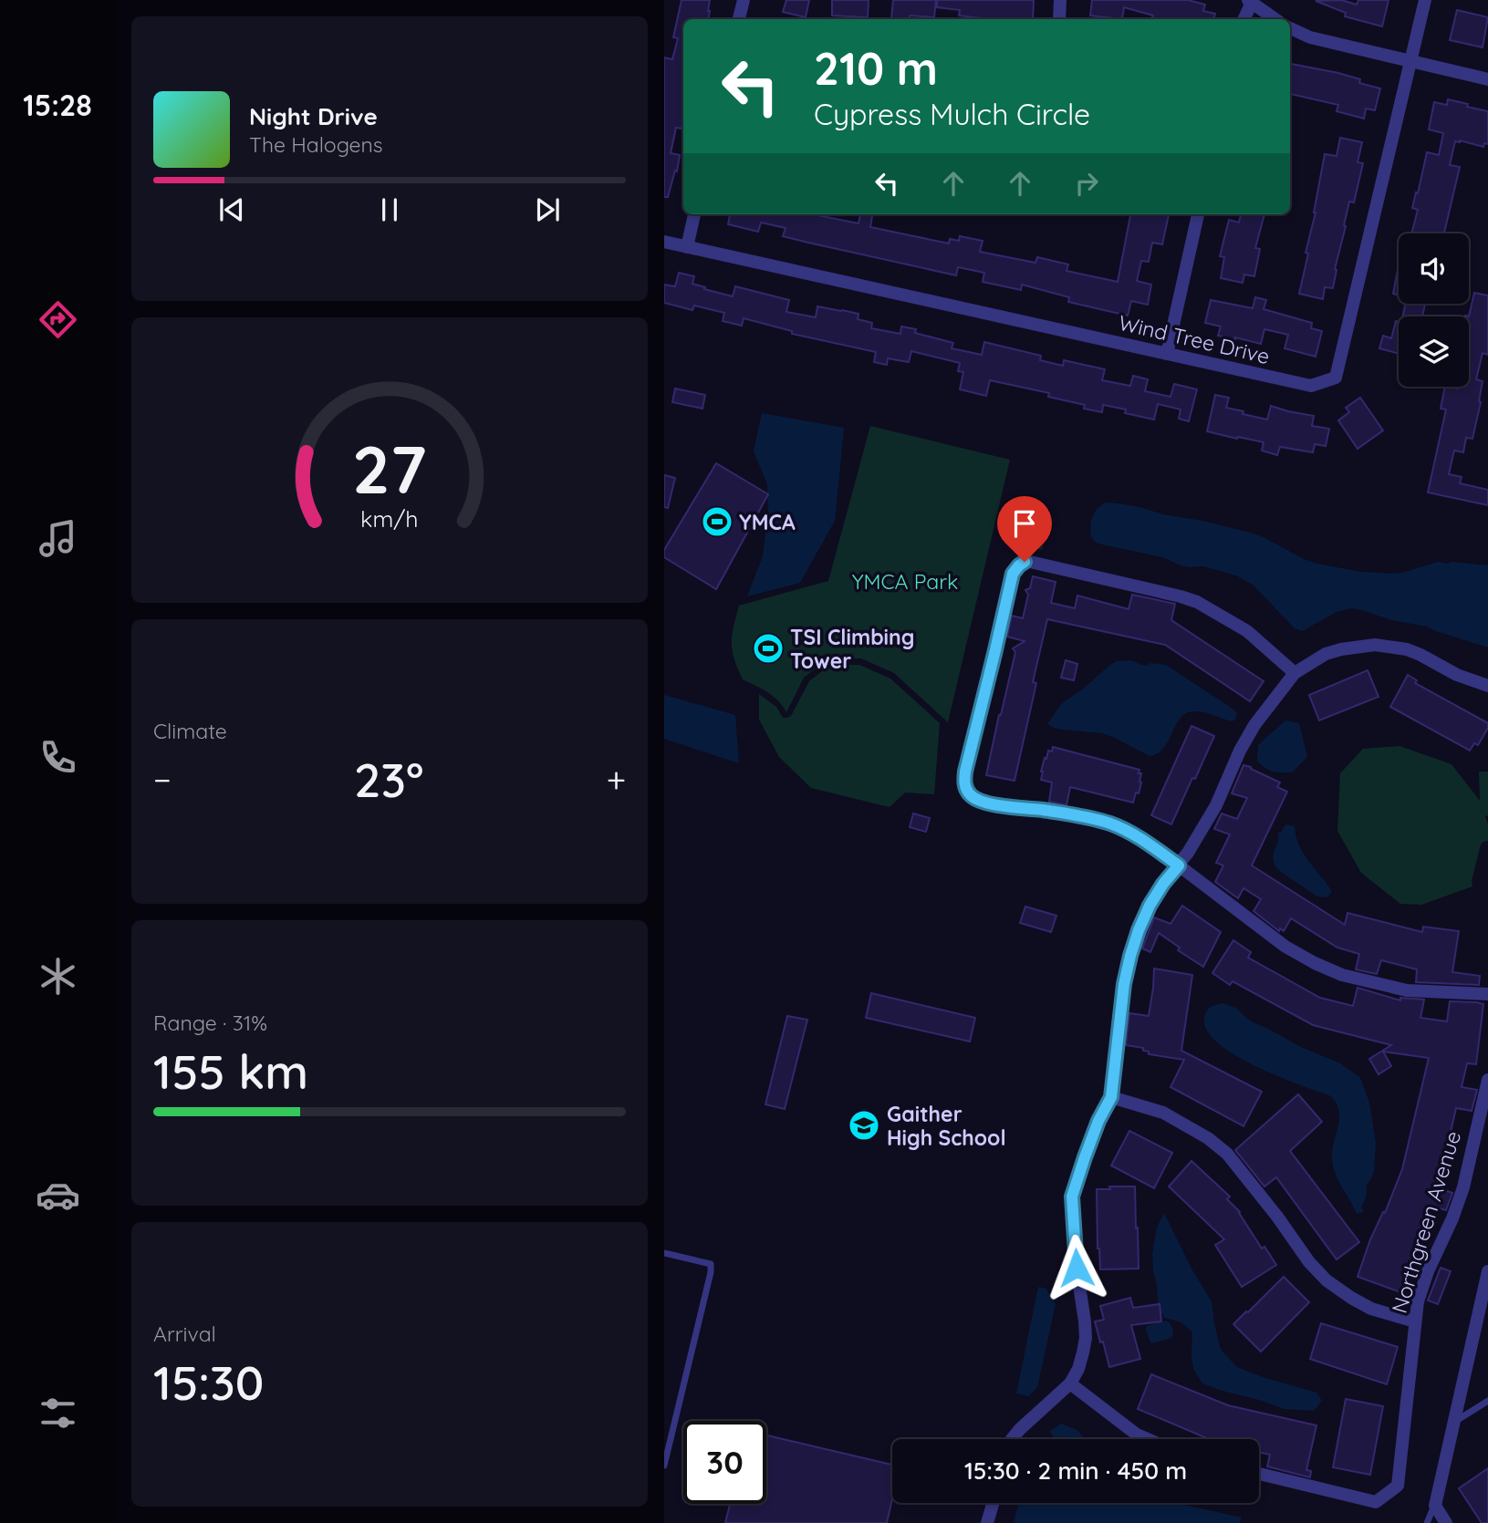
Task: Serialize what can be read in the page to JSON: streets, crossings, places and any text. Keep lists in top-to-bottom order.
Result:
{
  "streets": {
    "street": ["Wind Tree Drive", "Northgreen Avenue"]
  },
  "parks": ["YMCA Park"],
  "places": {
    "sports": ["YMCA", "TSI Climbing Tower"],
    "school or university": ["Gaither High School"]
  },
  "page": {
    "tabs": "15:28",
    "turn": ["210 m", "Cypress Mulch Circle"],
    "song": ["Night Drive", "The Halogens"],
    "tile": [
      "Climate",
      ["Range · 31%", "155 km"],
      ["Arrival", "15:30"]
    ],
    "heat": ["−", "23°", "+"],
    "limit": "30",
    "trip": "15:30 · 2 min · 450 m",
    "gauge": ["27", "km/h"]
  }
}
